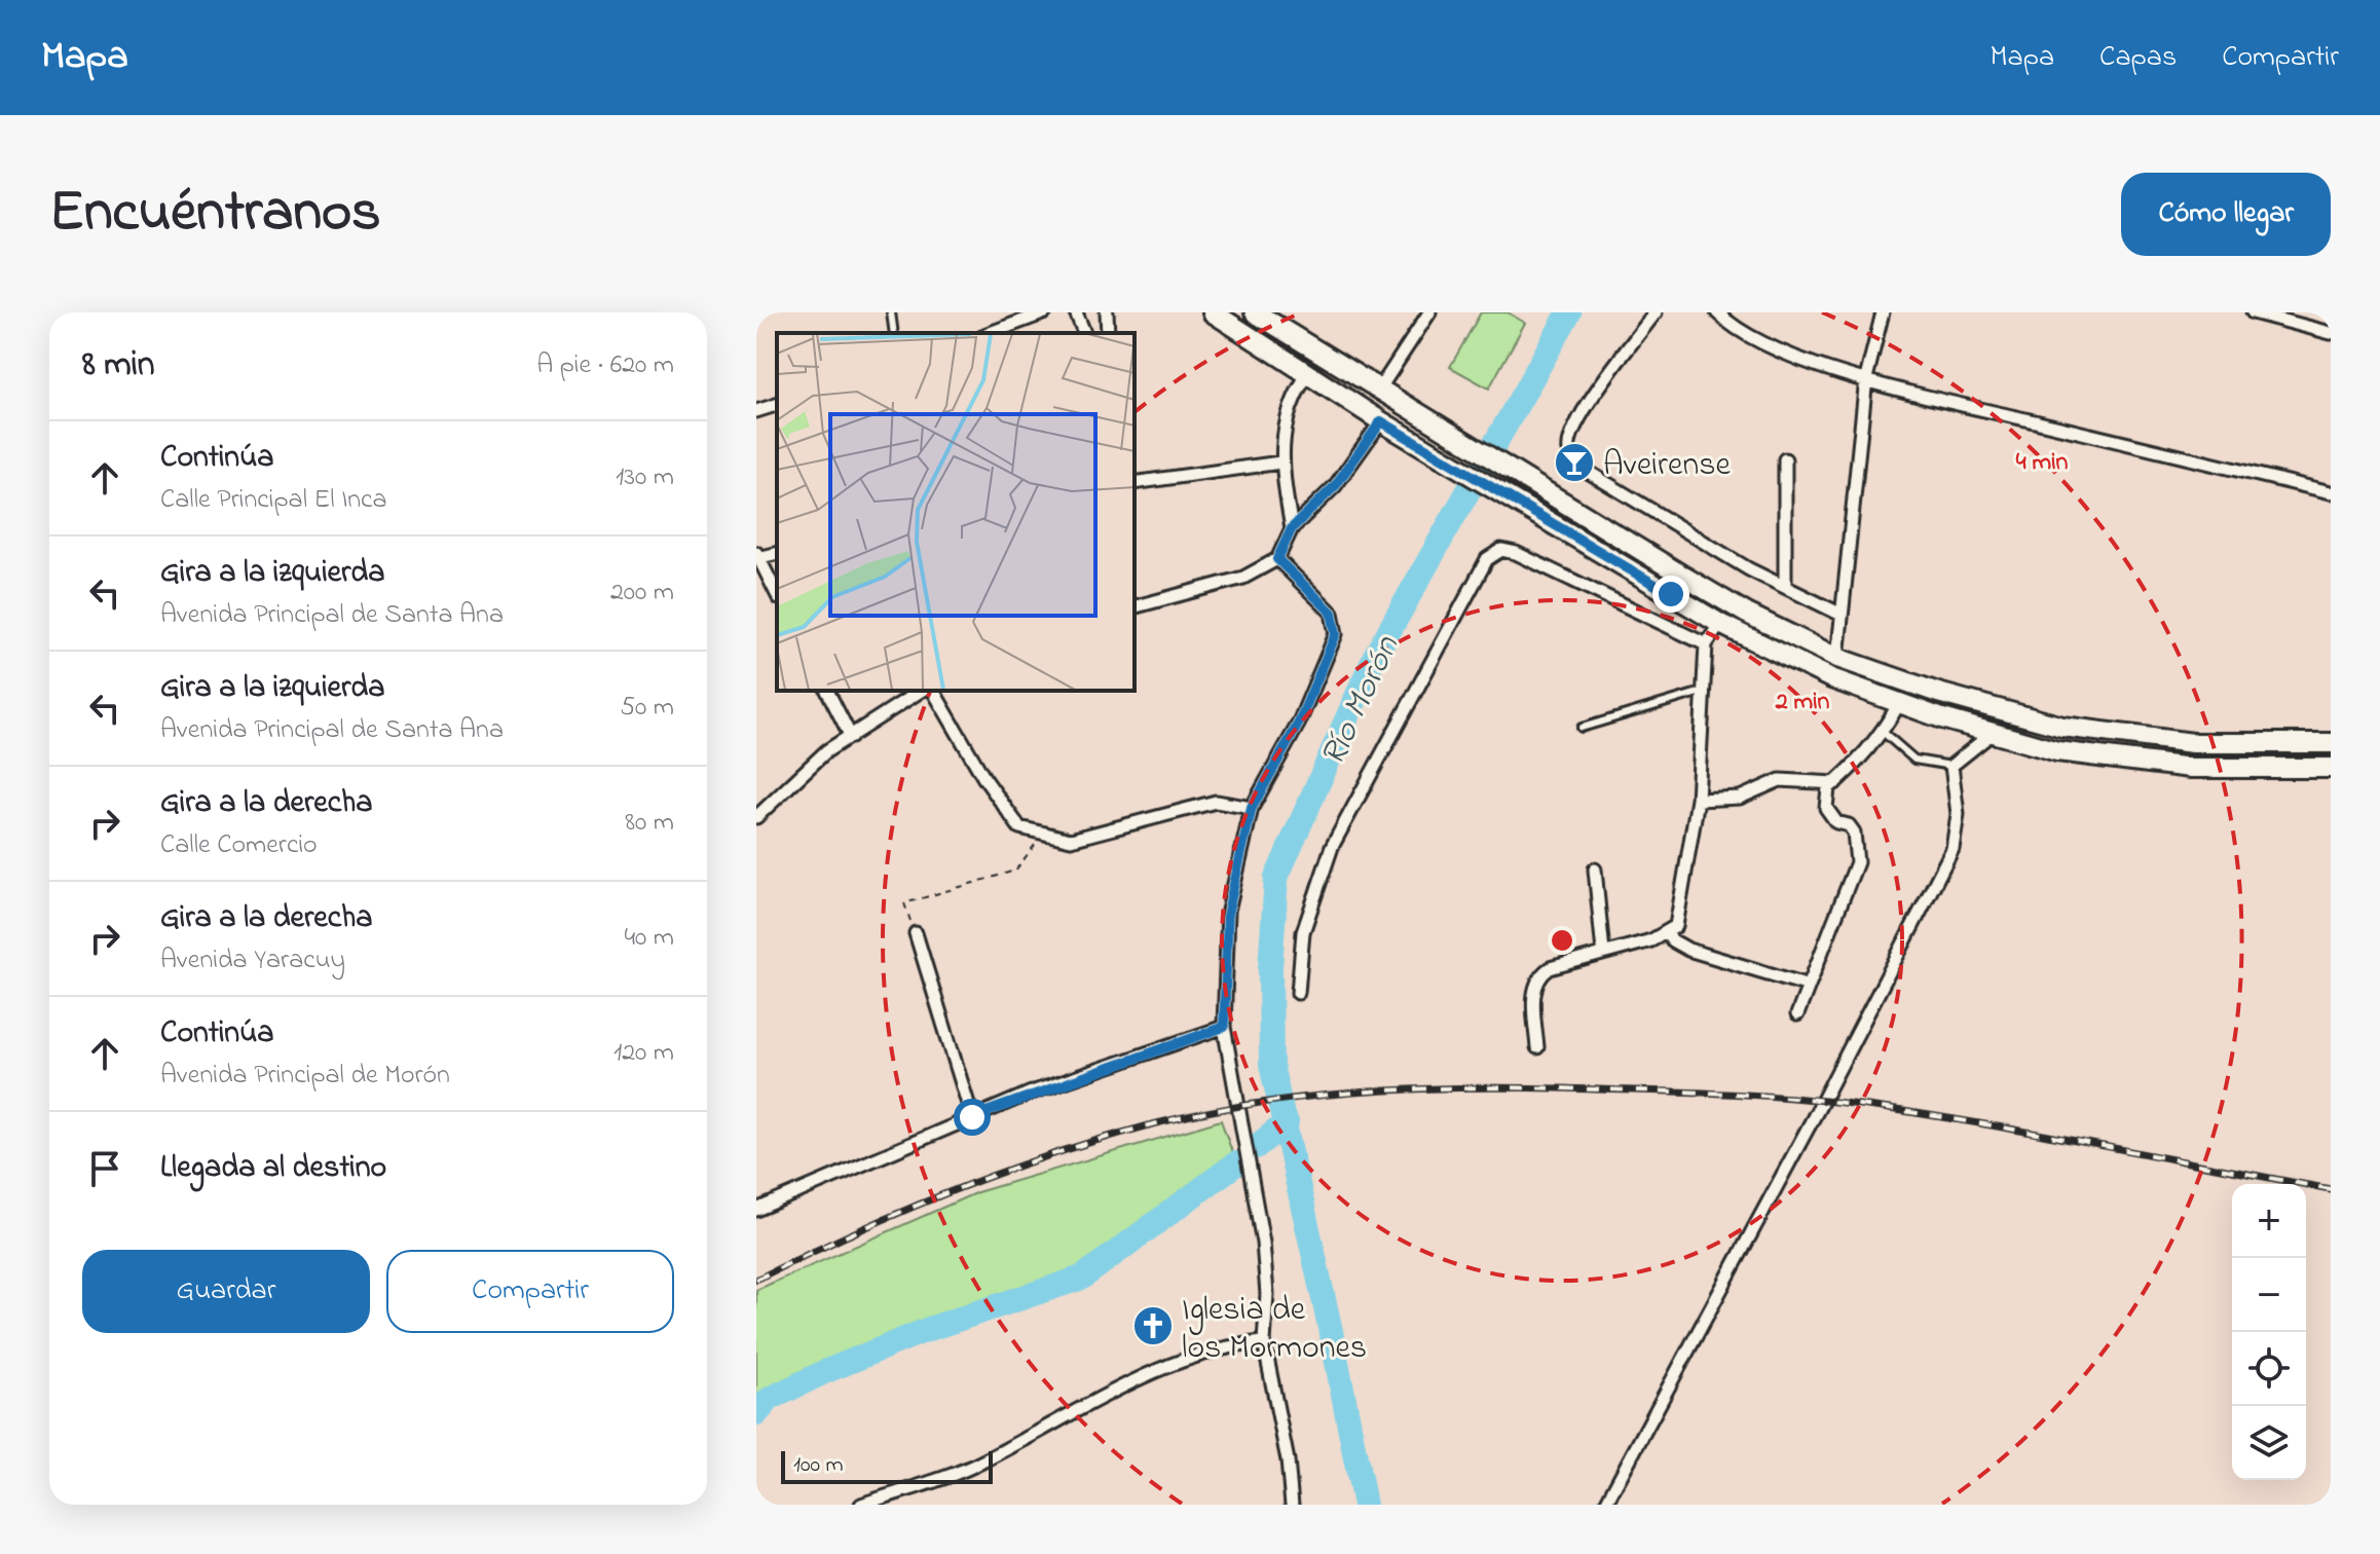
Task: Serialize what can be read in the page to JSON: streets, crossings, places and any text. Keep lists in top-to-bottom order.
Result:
{
  "water": ["Río Morón"],
  "places": {
    "bar": ["Aveirense"],
    "church": ["Iglesia de los Mormones"]
  },
  "scale_bar": "100 m",
  "page": {
    "header": "Mapa",
    "nav": ["Mapa", "Capas", "Compartir"],
    "title": "Encuéntranos",
    "buttons": [
      "Cómo llegar",
      ["Guardar", "Compartir"]
    ],
    "heading": ["8 min", "A pie · 620 m"],
    "list": [
      ["Continúa", "Calle Principal El Inca", "130 m"],
      ["Gira a la izquierda", "Avenida Principal de Santa Ana", "200 m"],
      ["Gira a la izquierda", "Avenida Principal de Santa Ana", "50 m"],
      ["Gira a la derecha", "Calle Comercio", "80 m"],
      ["Gira a la derecha", "Avenida Yaracuy", "40 m"],
      ["Continúa", "Avenida Principal de Morón", "120 m"],
      "Llegada al destino"
    ],
    "map_buttons": ["+", "−"],
    "scale": "100 m"
  },
  "rings": ["4 min", "2 min"]
}
